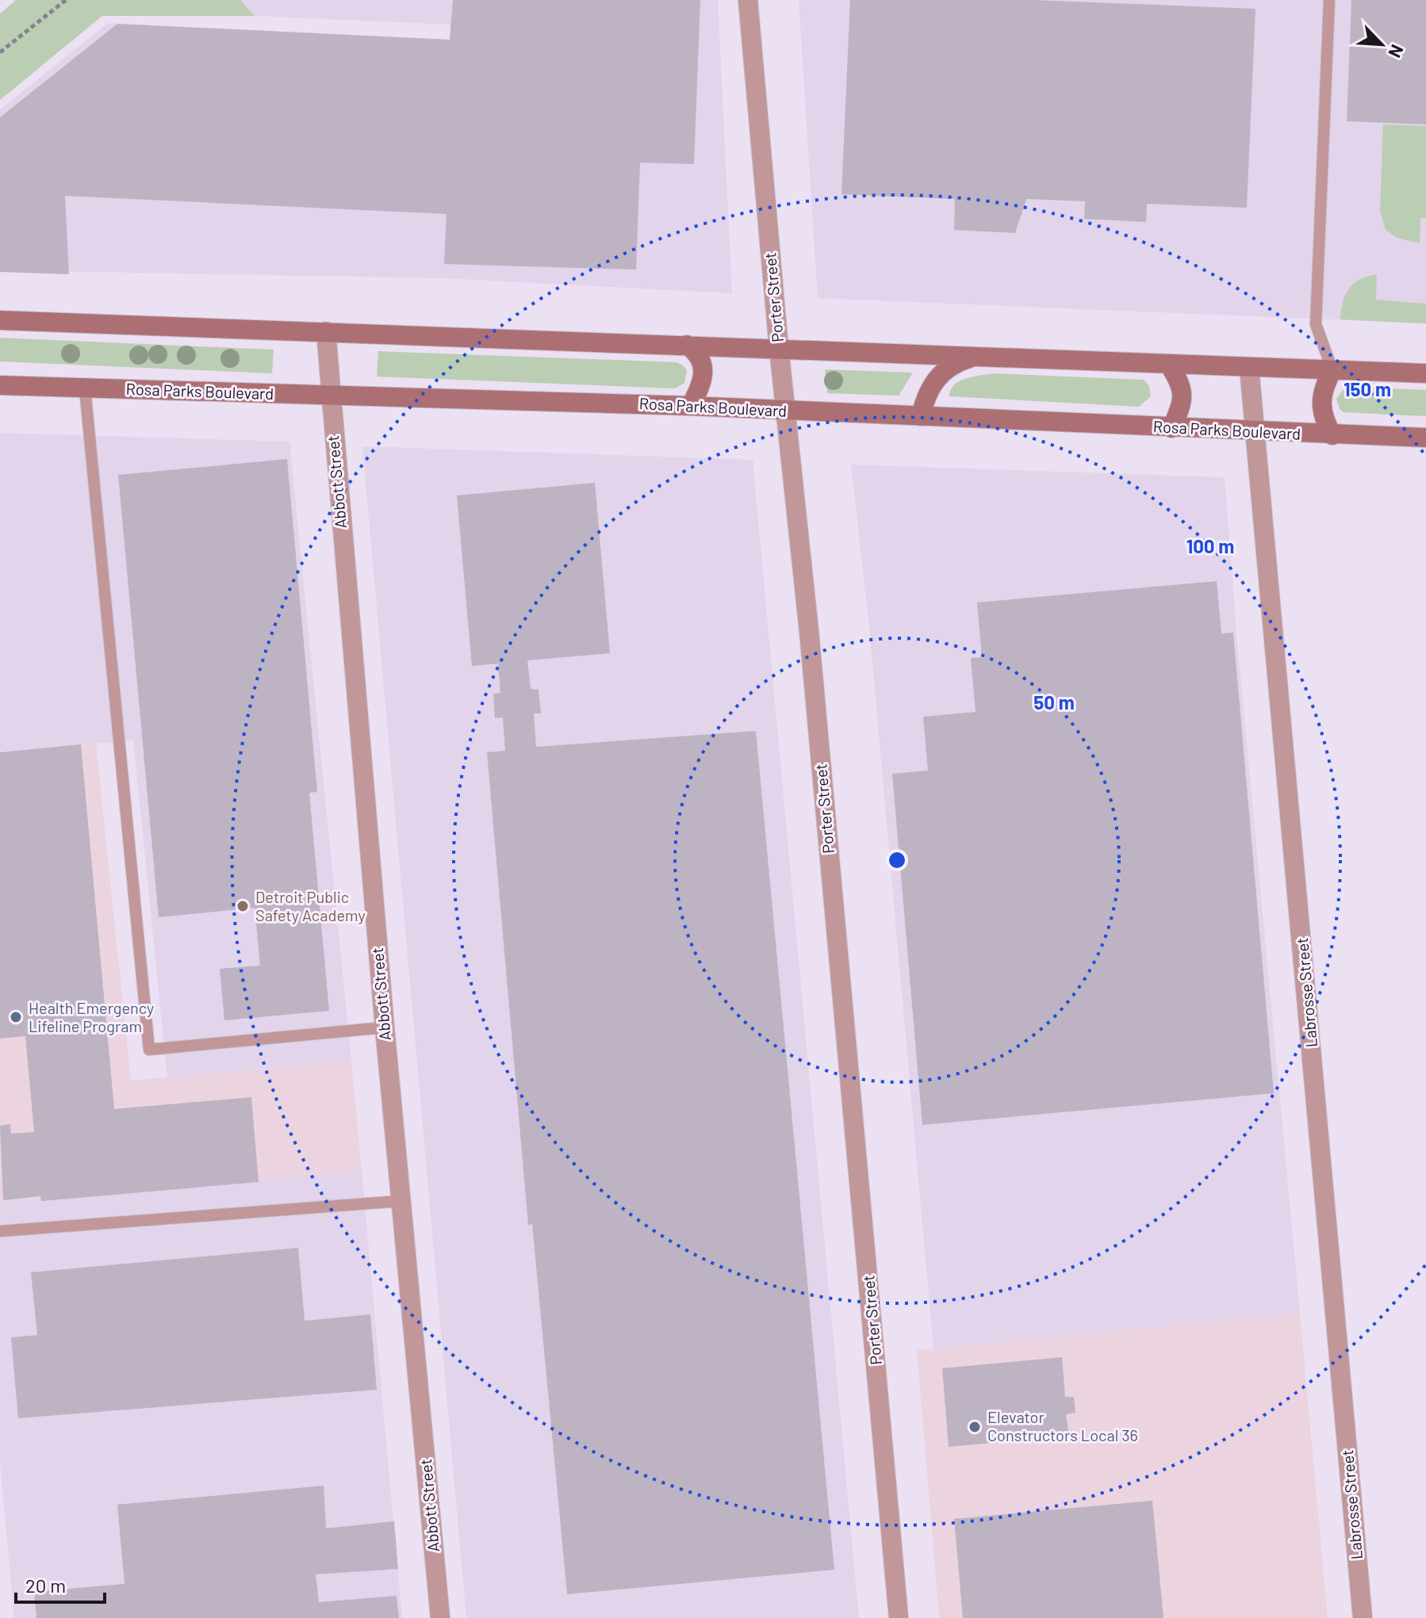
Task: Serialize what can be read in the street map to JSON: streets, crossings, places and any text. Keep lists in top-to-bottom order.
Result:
{
  "streets": {
    "main road": ["Rosa Parks Boulevard"],
    "street": ["Porter Street", "Abbott Street", "Labrosse Street"]
  },
  "crossings": [
    ["Porter Street", "Rosa Parks Boulevard"],
    ["Rosa Parks Boulevard", "Abbott Street"],
    ["Rosa Parks Boulevard", "Labrosse Street"]
  ],
  "places": ["Detroit Public Safety Academy", "Health Emergency Lifeline Program", "Elevator Constructors Local 36"],
  "scale_bar": "20 m",
  "north": "bottom right",
  "rings": ["150 m", "100 m", "50 m"]
}
